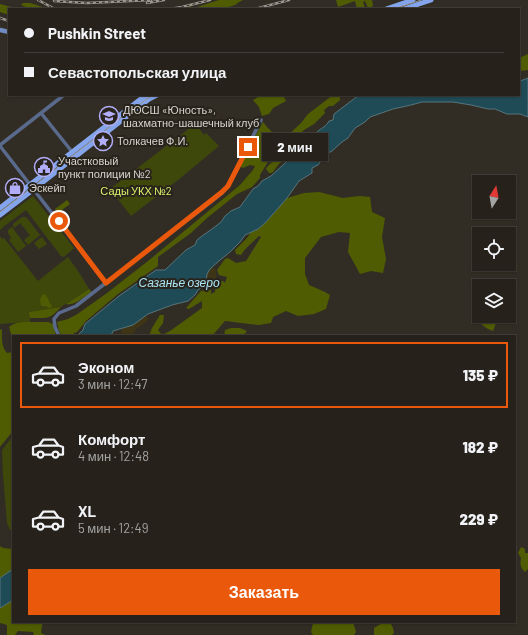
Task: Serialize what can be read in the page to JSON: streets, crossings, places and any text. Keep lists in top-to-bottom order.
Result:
{
  "water": ["Сазанье озеро"],
  "parks": ["Сады УКХ №2"],
  "places": {
    "school or university": ["ДЮСШ «Юность», шахматно-шашечный клуб"],
    "place": ["Толкачев Ф.И."],
    "public building": ["Участковый пункт полиции №2"],
    "shop": ["Эскейп"]
  },
  "north": "top",
  "page": {
    "banner": ["Pushkin Street", "Севастопольская улица"],
    "bubble": "2 мин",
    "list": [
      {
        "name": "Эконом",
        "note": "3 мин · 12:47",
        "value": "135 ₽"
      },
      {
        "name": "Комфорт",
        "note": "4 мин · 12:48",
        "value": "182 ₽"
      },
      {
        "name": "XL",
        "note": "5 мин · 12:49",
        "value": "229 ₽"
      }
    ],
    "buttons": "Заказать"
  }
}
